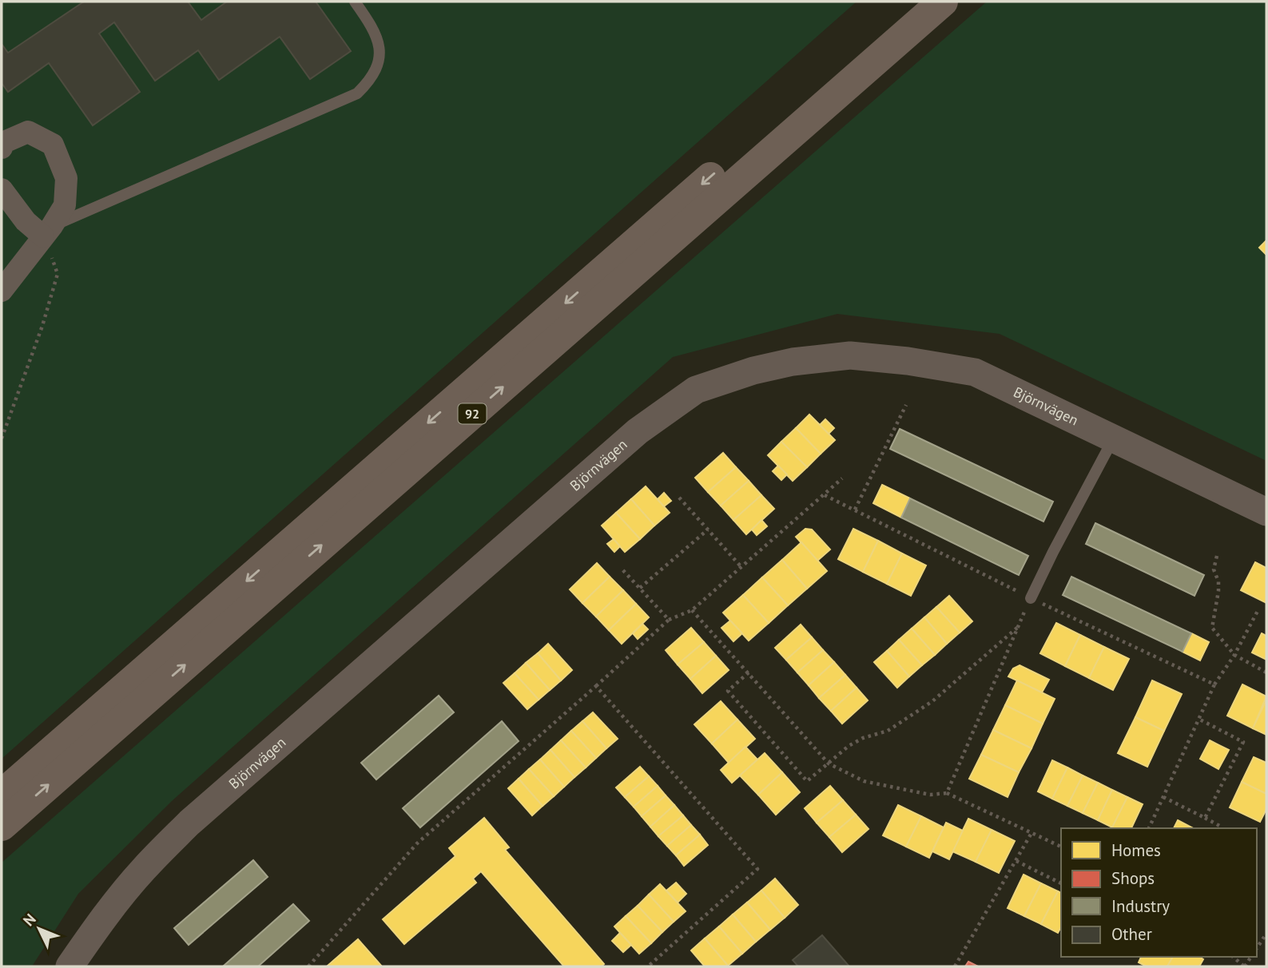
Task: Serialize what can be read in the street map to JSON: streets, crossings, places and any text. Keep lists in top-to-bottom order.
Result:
{
  "streets": {
    "highway": ["92"],
    "street": ["Björnvägen"]
  },
  "legend": [
    "Homes",
    "Shops",
    "Industry",
    "Other"
  ],
  "north": "top left"
}
